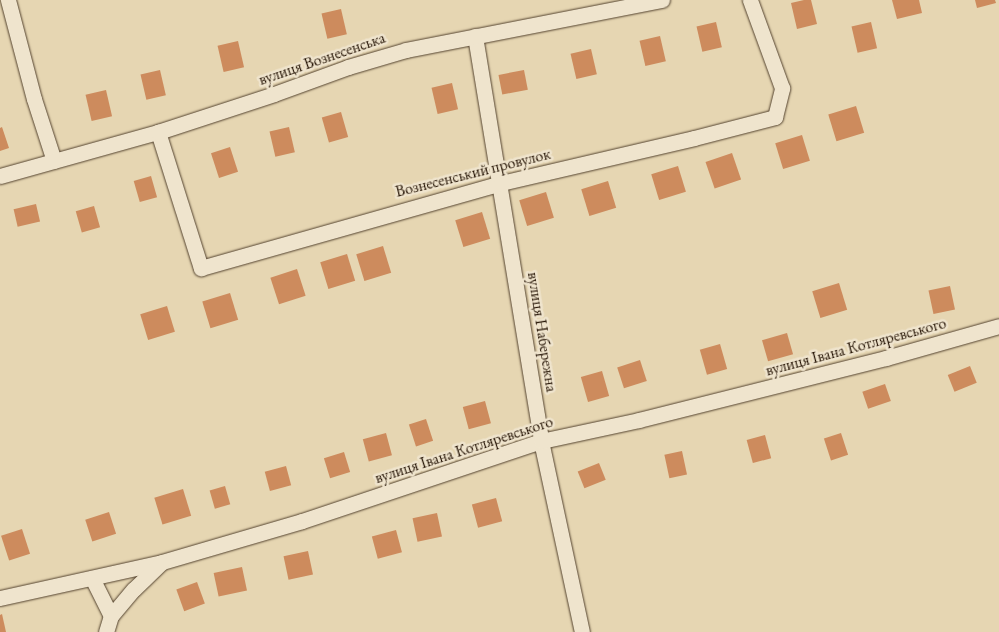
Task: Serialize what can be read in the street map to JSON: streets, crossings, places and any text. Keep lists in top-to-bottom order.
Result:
{
  "streets": {
    "street": [
      "вулиця Вознесенська",
      "Вознесенський провулок",
      "вулиця Набережна",
      "вулиця Івана Котляревського"
    ]
  },
  "crossings": [
    ["вулиця Вознесенська", "Вознесенський провулок"],
    ["вулиця Вознесенська", "вулиця Набережна"],
    ["Вознесенський провулок", "вулиця Набережна"],
    ["вулиця Набережна", "вулиця Івана Котляревського"]
  ]
}
